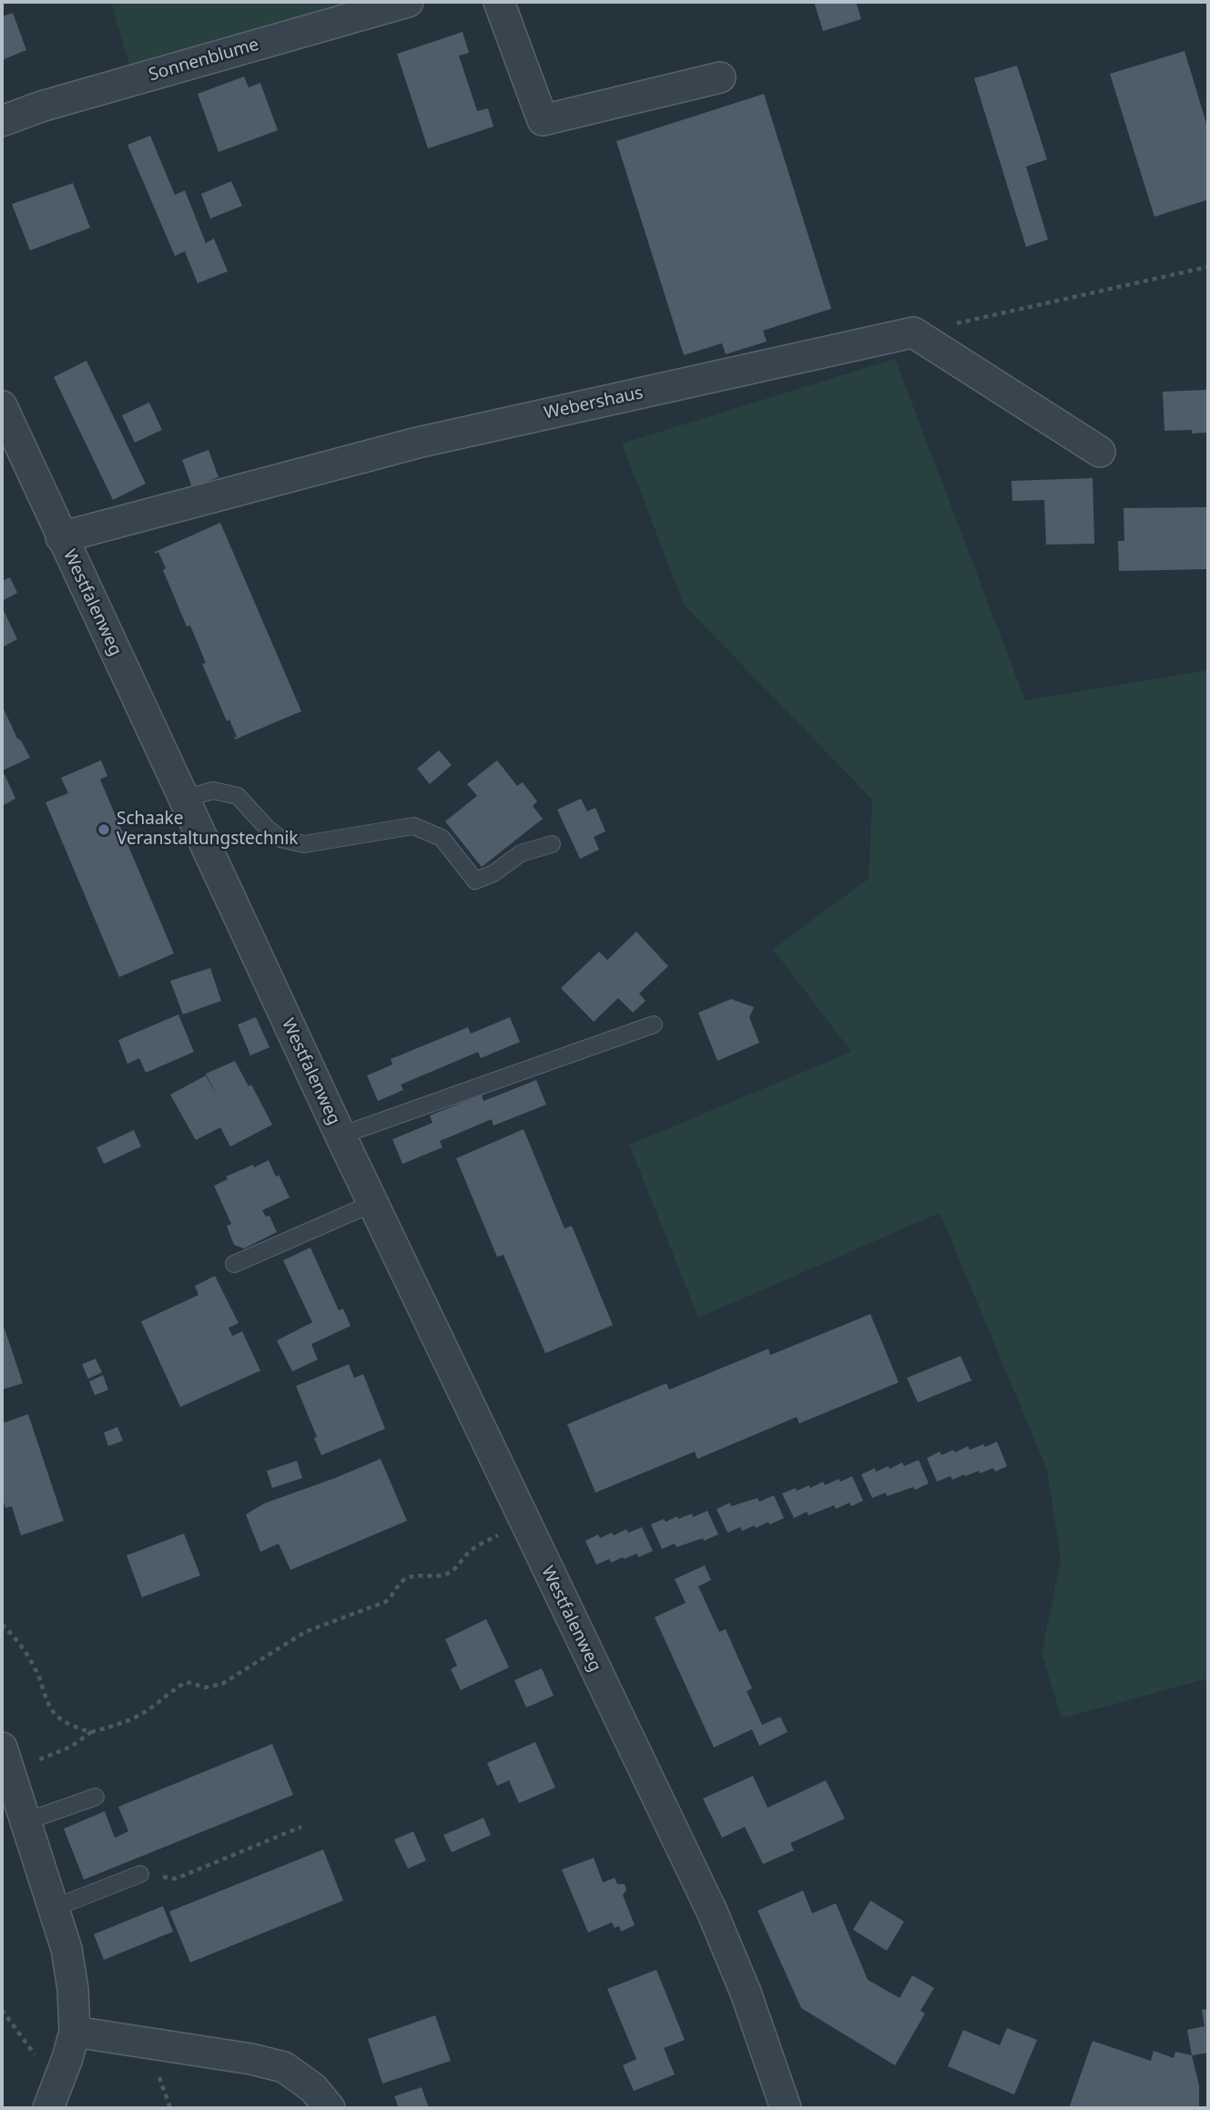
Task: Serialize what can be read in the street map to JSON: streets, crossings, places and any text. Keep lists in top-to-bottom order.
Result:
{
  "streets": {
    "street": ["Sonnenblume", "Webershaus", "Westfalenweg"]
  },
  "crossings": [
    ["Webershaus", "Westfalenweg"]
  ],
  "places": ["Schaake Veranstaltungstechnik"]
}
